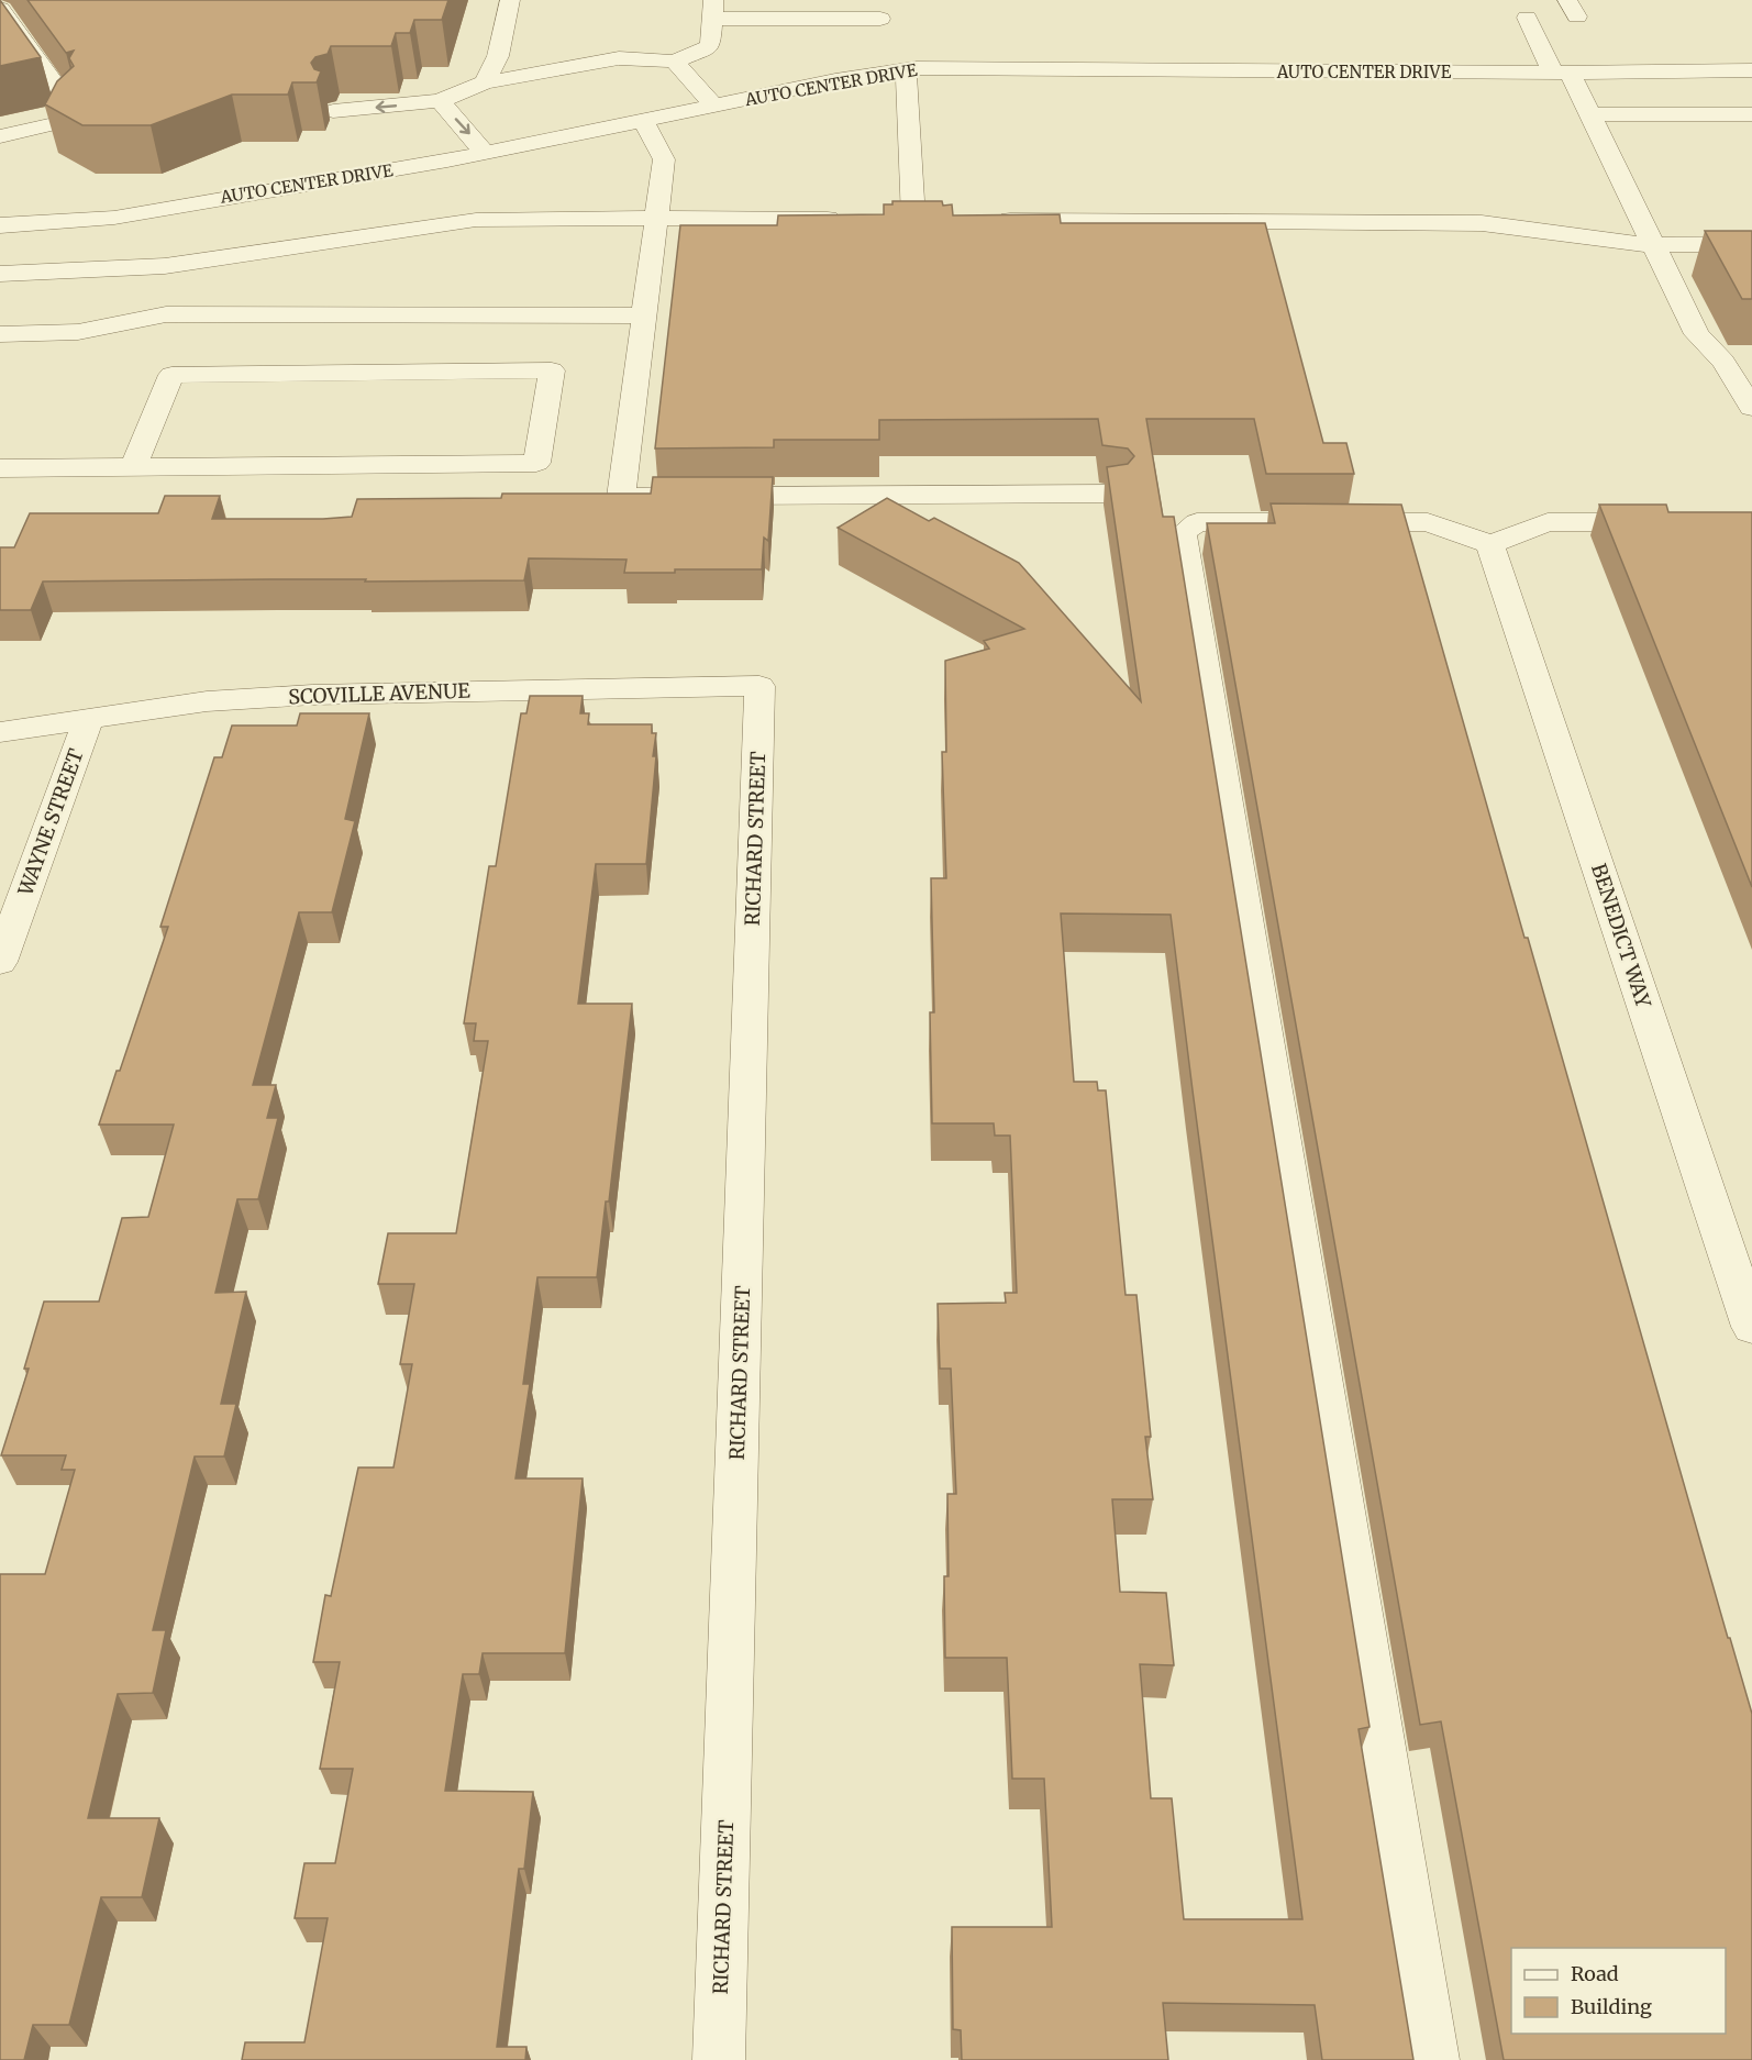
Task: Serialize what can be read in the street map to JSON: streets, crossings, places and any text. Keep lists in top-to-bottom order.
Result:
{
  "streets": {
    "street": [
      "AUTO CENTER DRIVE",
      "SCOVILLE AVENUE",
      "WAYNE STREET",
      "RICHARD STREET",
      "BENEDICT WAY"
    ]
  },
  "crossings": [
    ["SCOVILLE AVENUE", "WAYNE STREET"],
    ["SCOVILLE AVENUE", "RICHARD STREET"]
  ],
  "legend": ["Road", "Building"]
}
